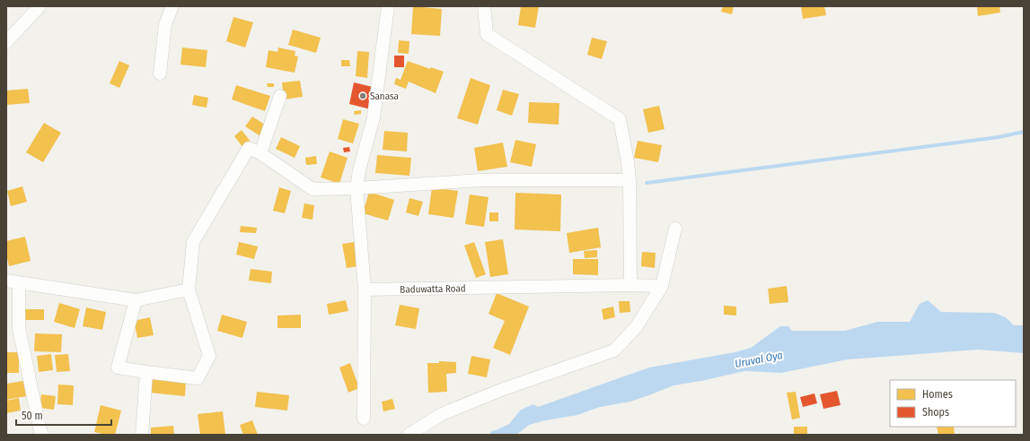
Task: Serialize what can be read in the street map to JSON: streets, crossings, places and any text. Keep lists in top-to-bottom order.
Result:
{
  "streets": {
    "street": ["Baduwatta Road"]
  },
  "water": ["Uruval Oya"],
  "places": ["Sanasa"],
  "legend": ["Homes", "Shops"],
  "scale_bar": "50 m"
}
